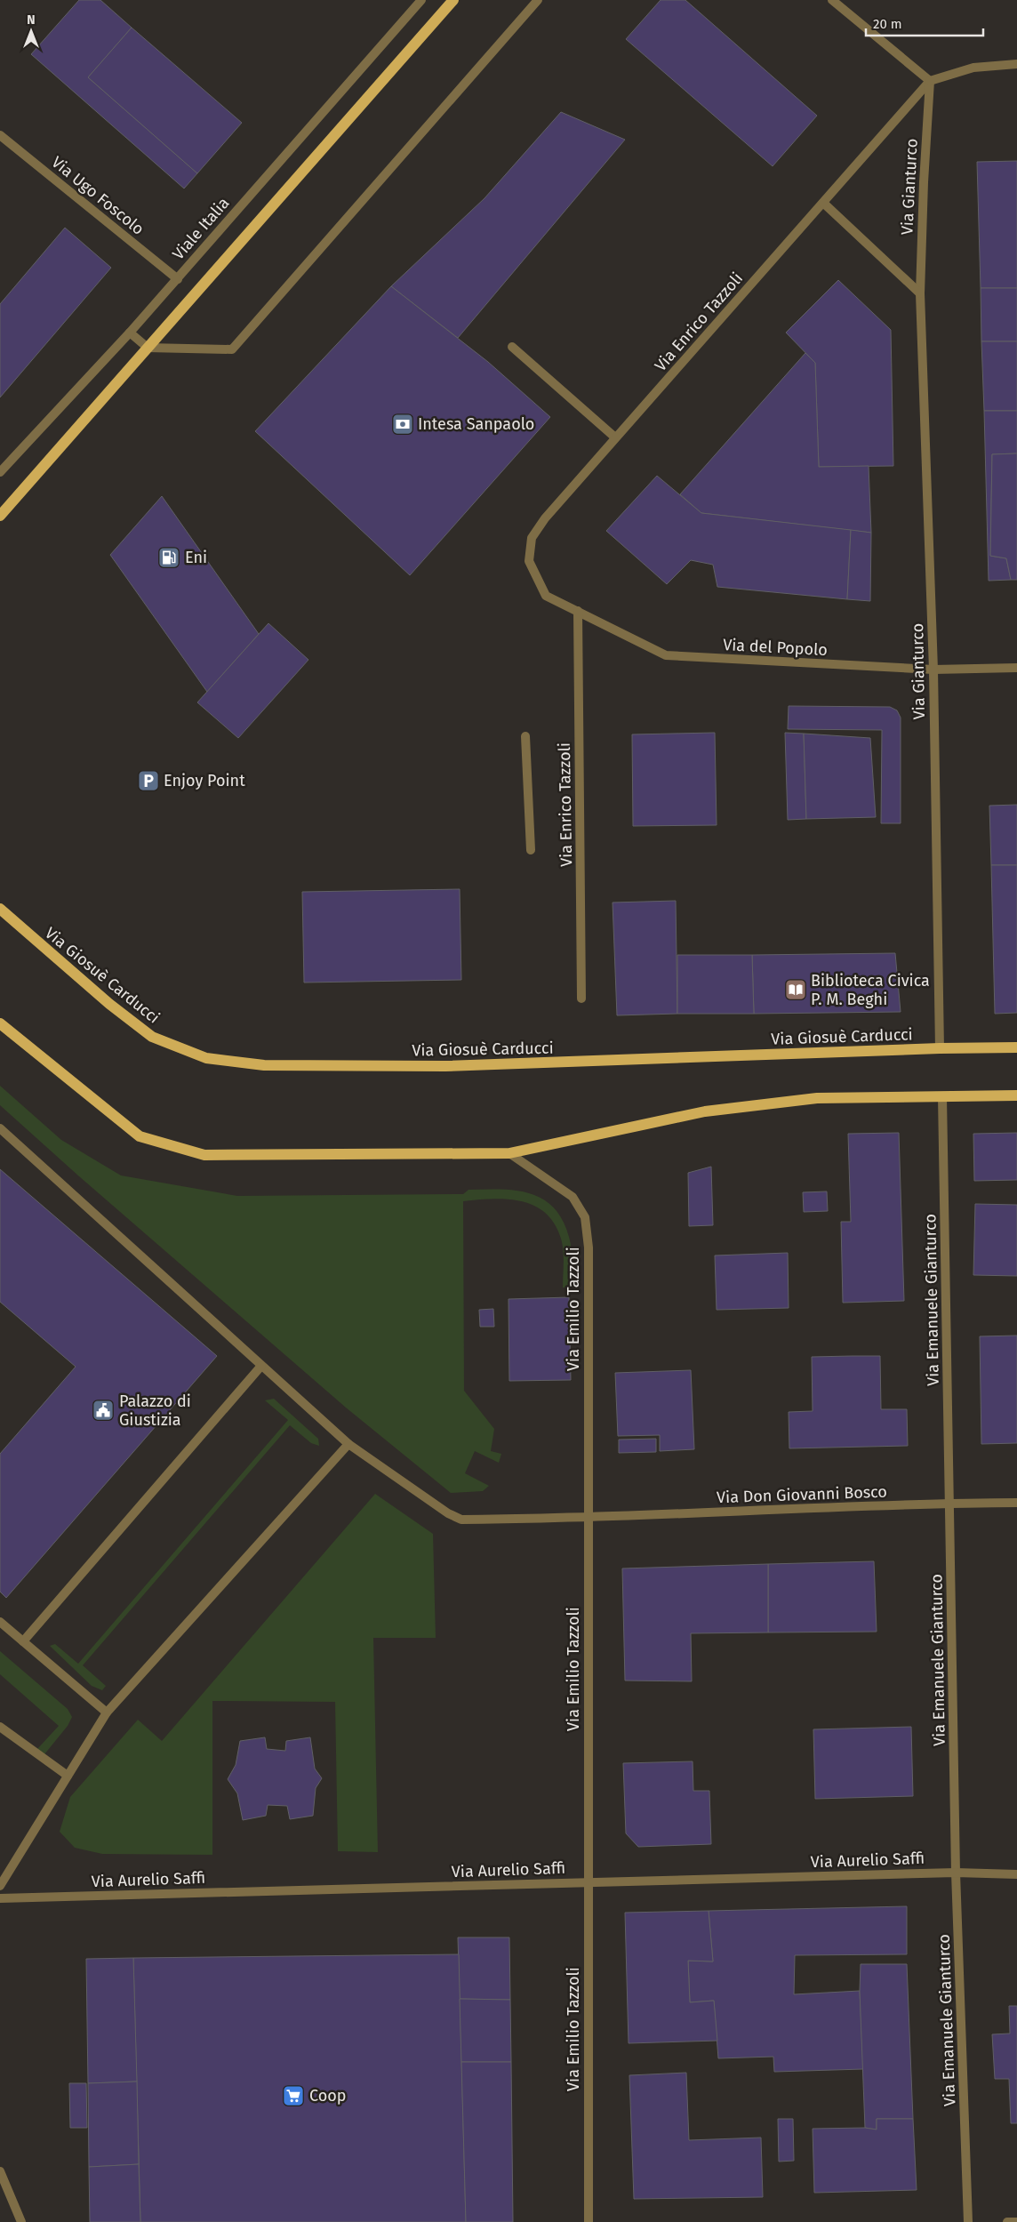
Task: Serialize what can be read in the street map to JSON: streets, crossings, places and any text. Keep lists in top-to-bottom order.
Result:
{
  "streets": {
    "main road": ["Via Giosuè Carducci"],
    "street": [
      "Via Gianturco",
      "Via Ugo Foscolo",
      "Viale Italia",
      "Via Enrico Tazzoli",
      "Via del Popolo",
      "Via Emanuele Gianturco",
      "Via Emilio Tazzoli",
      "Via Don Giovanni Bosco",
      "Via Aurelio Saffi"
    ]
  },
  "crossings": [
    ["Via Gianturco", "Via Enrico Tazzoli"],
    ["Via Gianturco", "Via del Popolo"],
    ["Via Gianturco", "Via Giosuè Carducci"],
    ["Via Ugo Foscolo", "Viale Italia"],
    ["Via Enrico Tazzoli", "Via del Popolo"],
    ["Via Emanuele Gianturco", "Via Don Giovanni Bosco"],
    ["Via Emanuele Gianturco", "Via Aurelio Saffi"],
    ["Via Emilio Tazzoli", "Via Don Giovanni Bosco"],
    ["Via Emilio Tazzoli", "Via Aurelio Saffi"]
  ],
  "places": {
    "bank": ["Intesa Sanpaolo"],
    "fuel station": ["Eni"],
    "parking": ["Enjoy Point"],
    "library": ["Biblioteca Civica P. M. Beghi"],
    "public building": ["Palazzo di Giustizia"],
    "supermarket": ["Coop"]
  },
  "scale_bar": "20 m",
  "north": "top"
}
